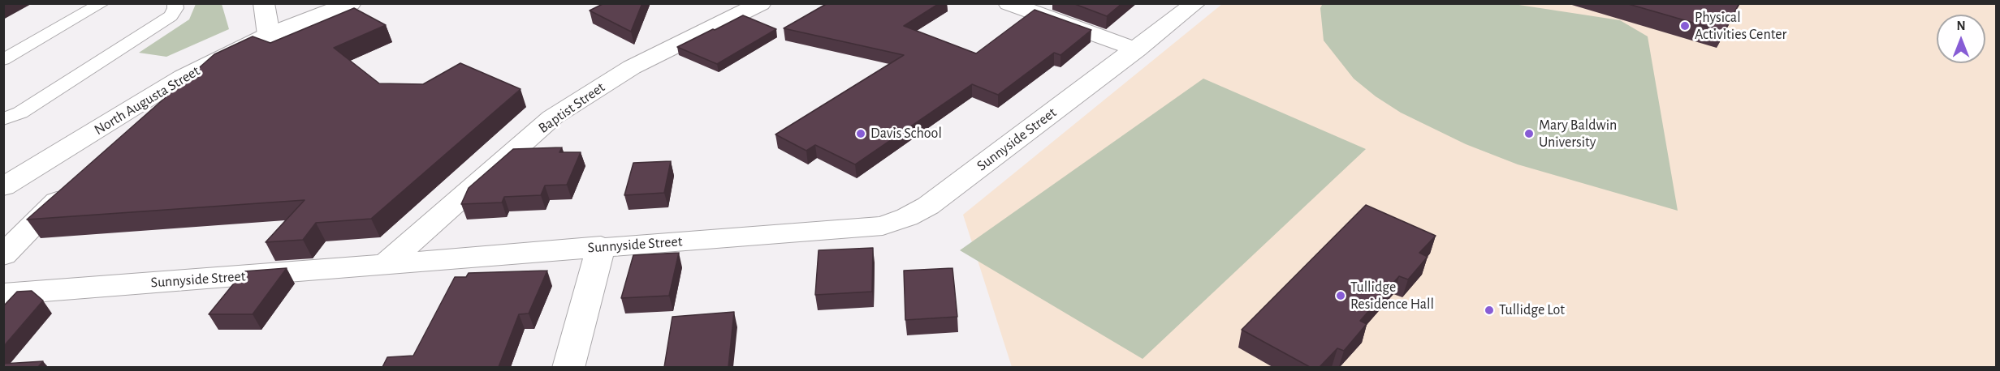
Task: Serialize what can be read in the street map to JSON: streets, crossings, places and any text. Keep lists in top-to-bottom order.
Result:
{
  "streets": {
    "street": ["North Augusta Street", "Baptist Street", "Sunnyside Street"]
  },
  "crossings": [
    ["Baptist Street", "Sunnyside Street"]
  ],
  "places": [
    "Physical Activities Center",
    "Davis School",
    "Mary Baldwin University",
    "Tullidge Residence Hall",
    "Tullidge Lot"
  ],
  "north": "top"
}
